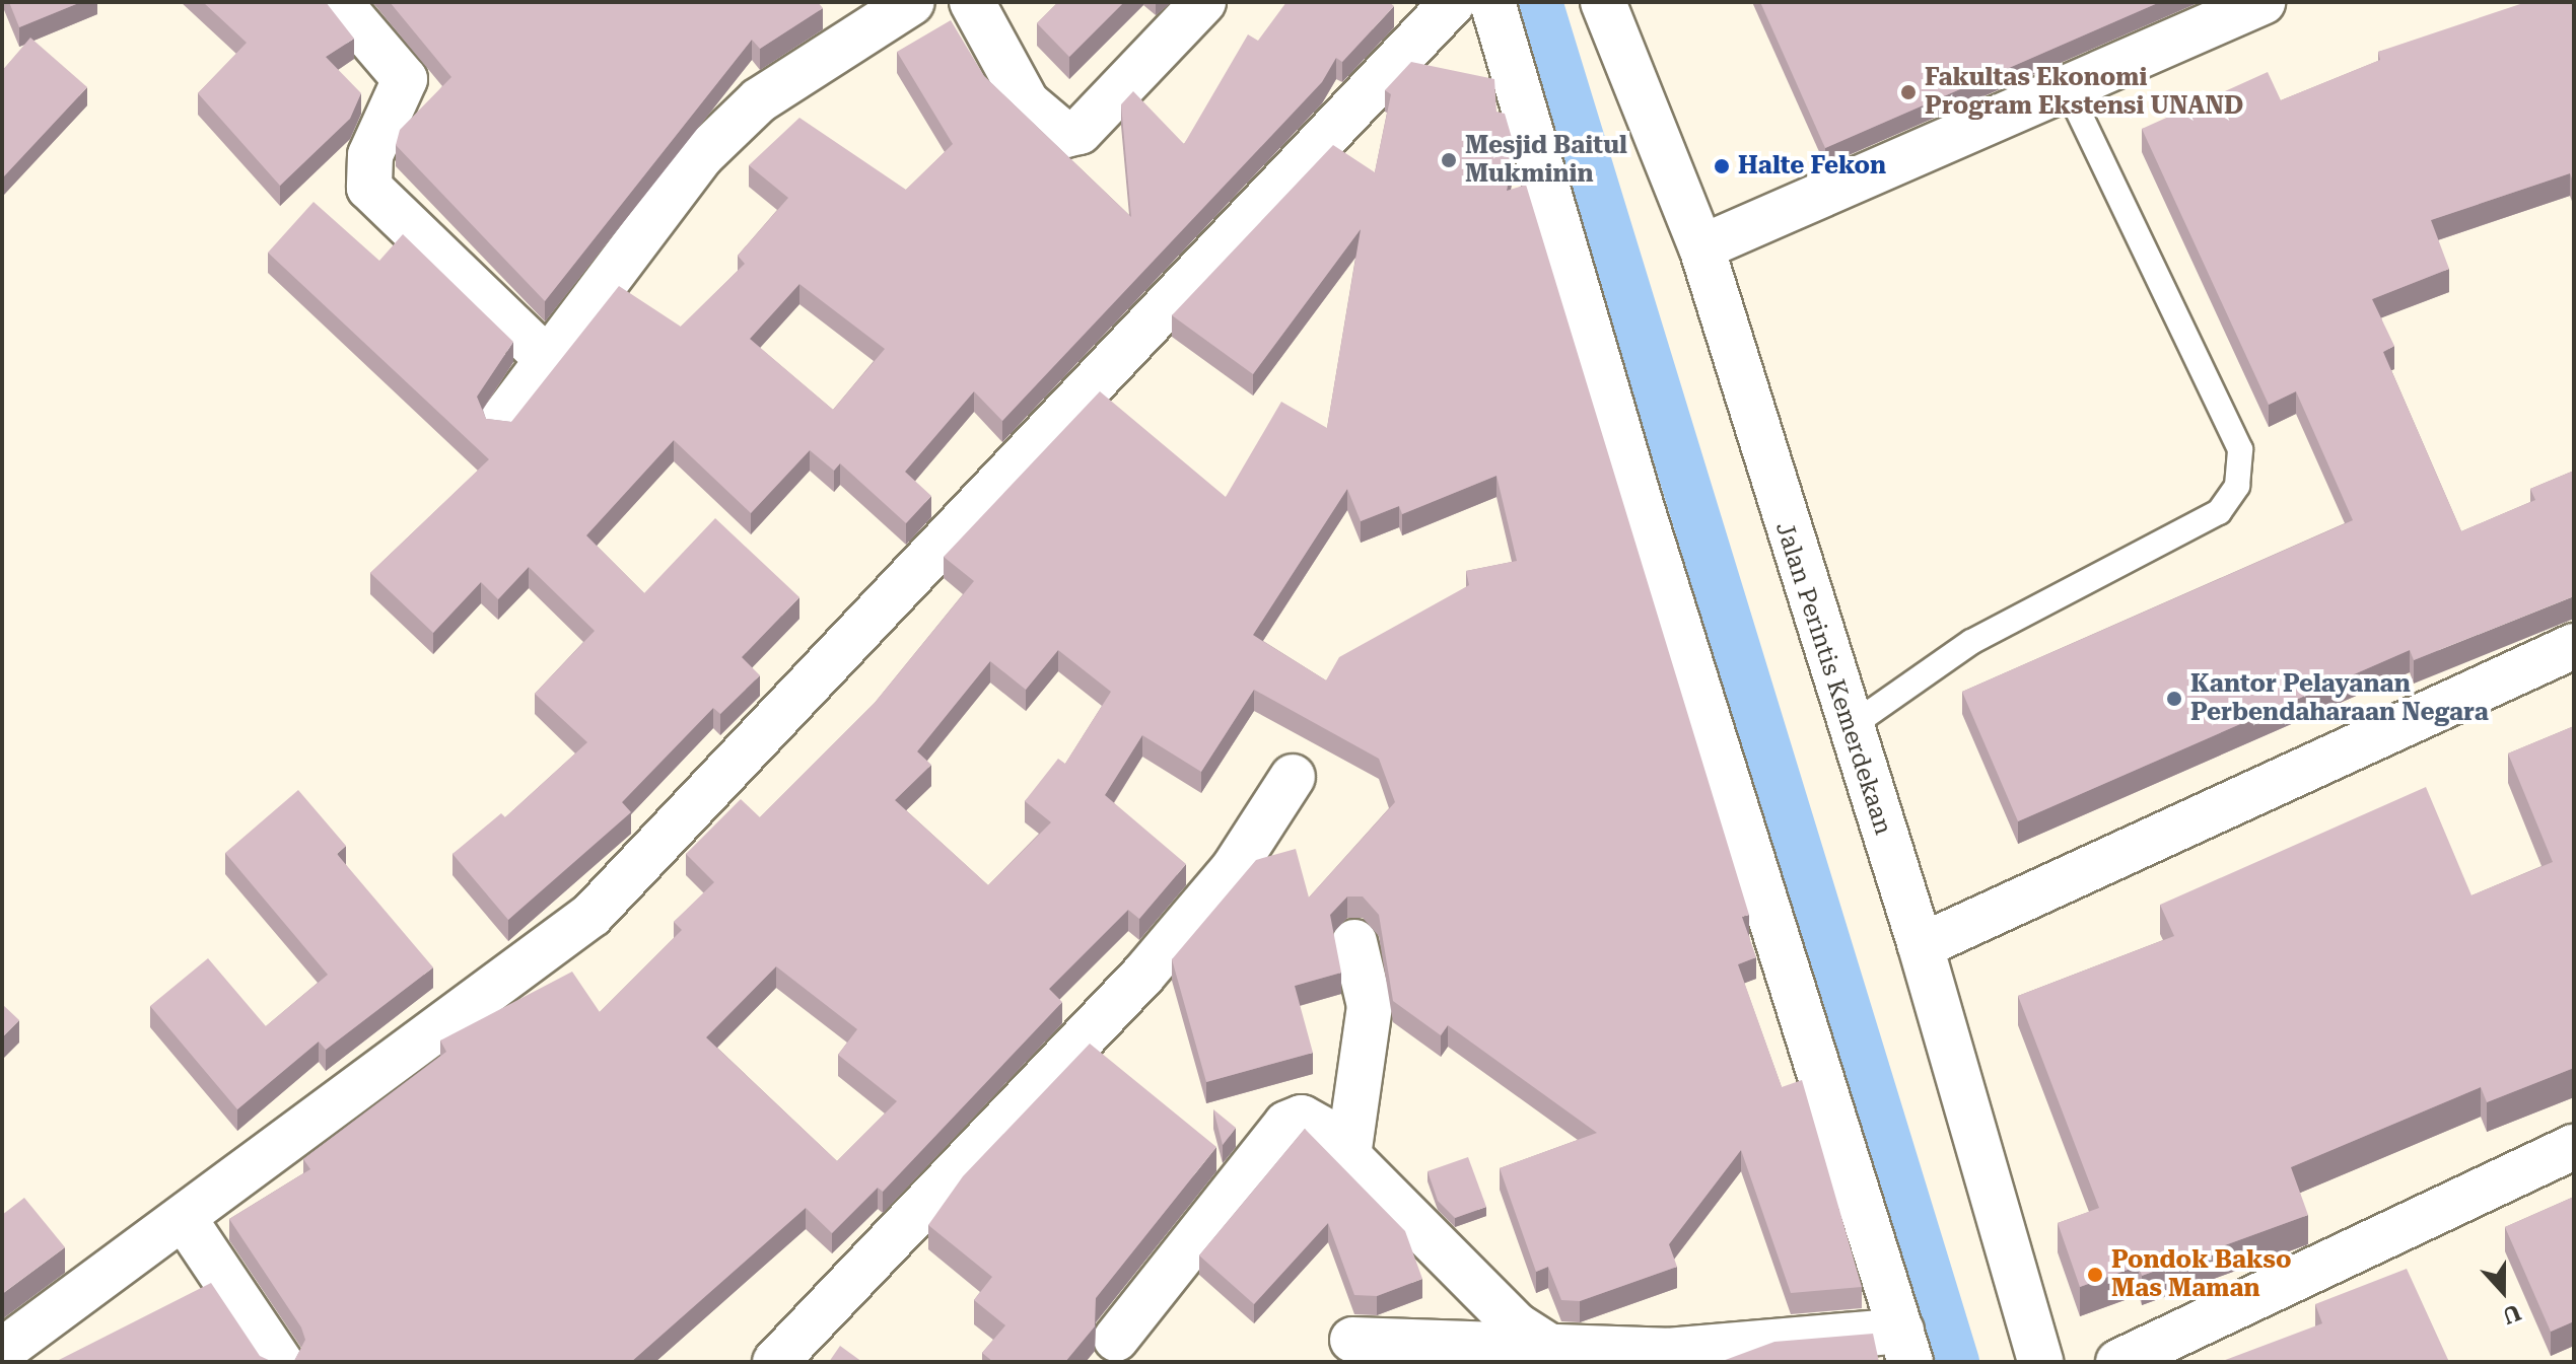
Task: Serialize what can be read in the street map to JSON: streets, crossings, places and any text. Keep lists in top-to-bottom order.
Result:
{
  "streets": {
    "street": ["Jalan Perintis Kemerdekaan"]
  },
  "places": [
    "Fakultas Ekonomi Program Ekstensi UNAND",
    "Mesjid Baitul Mukminin",
    "Halte Fekon",
    "Kantor Pelayanan Perbendaharaan Negara",
    "Pondok Bakso Mas Maman"
  ],
  "north": "bottom"
}
